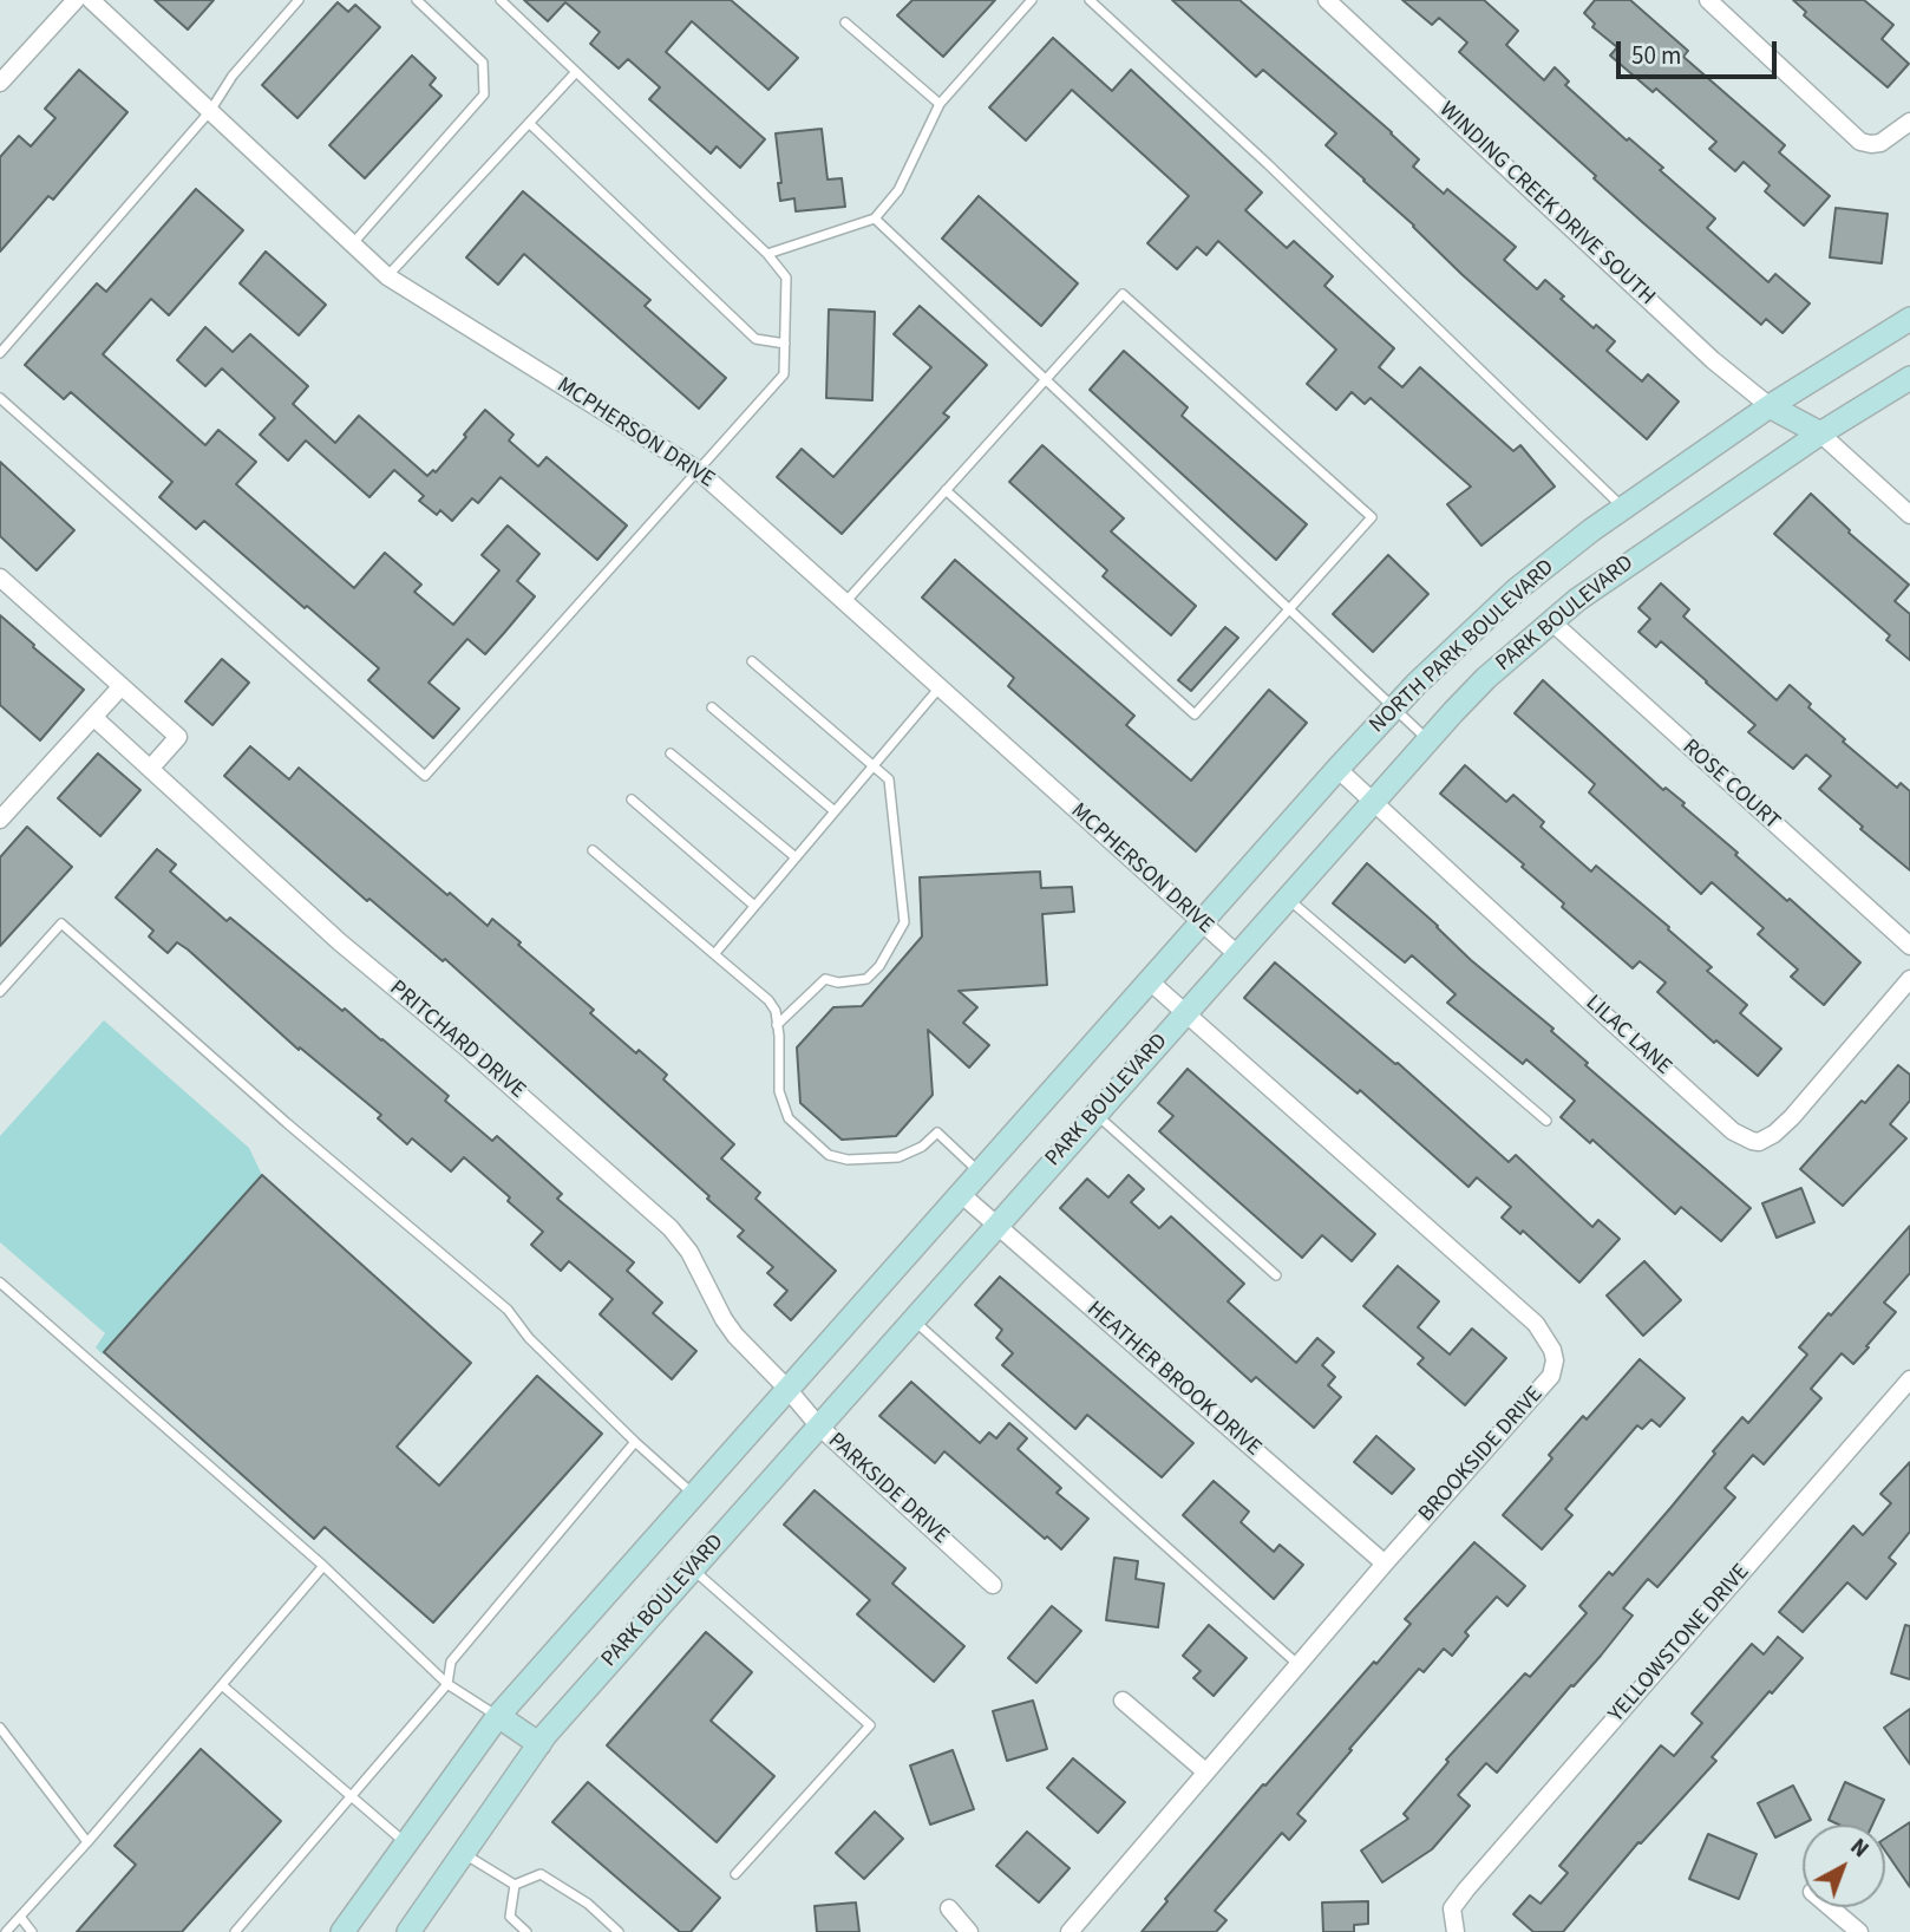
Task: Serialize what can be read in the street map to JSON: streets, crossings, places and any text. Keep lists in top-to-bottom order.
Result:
{
  "streets": {
    "main road": ["PARK BOULEVARD", "NORTH PARK BOULEVARD"],
    "street": [
      "WINDING CREEK DRIVE SOUTH",
      "MCPHERSON DRIVE",
      "ROSE COURT",
      "LILAC LANE",
      "PRITCHARD DRIVE",
      "HEATHER BROOK DRIVE",
      "BROOKSIDE DRIVE",
      "PARKSIDE DRIVE",
      "YELLOWSTONE DRIVE"
    ]
  },
  "crossings": [
    ["WINDING CREEK DRIVE SOUTH", "NORTH PARK BOULEVARD"],
    ["MCPHERSON DRIVE", "PARK BOULEVARD"],
    ["MCPHERSON DRIVE", "NORTH PARK BOULEVARD"],
    ["PARK BOULEVARD", "NORTH PARK BOULEVARD"],
    ["PARK BOULEVARD", "ROSE COURT"],
    ["PARK BOULEVARD", "LILAC LANE"],
    ["PARK BOULEVARD", "PRITCHARD DRIVE"],
    ["PARK BOULEVARD", "HEATHER BROOK DRIVE"],
    ["PARK BOULEVARD", "BROOKSIDE DRIVE"],
    ["PARK BOULEVARD", "PARKSIDE DRIVE"],
    ["NORTH PARK BOULEVARD", "LILAC LANE"],
    ["NORTH PARK BOULEVARD", "BROOKSIDE DRIVE"],
    ["PRITCHARD DRIVE", "PARKSIDE DRIVE"],
    ["HEATHER BROOK DRIVE", "BROOKSIDE DRIVE"]
  ],
  "scale_bar": "50 m",
  "north": "top right"
}
